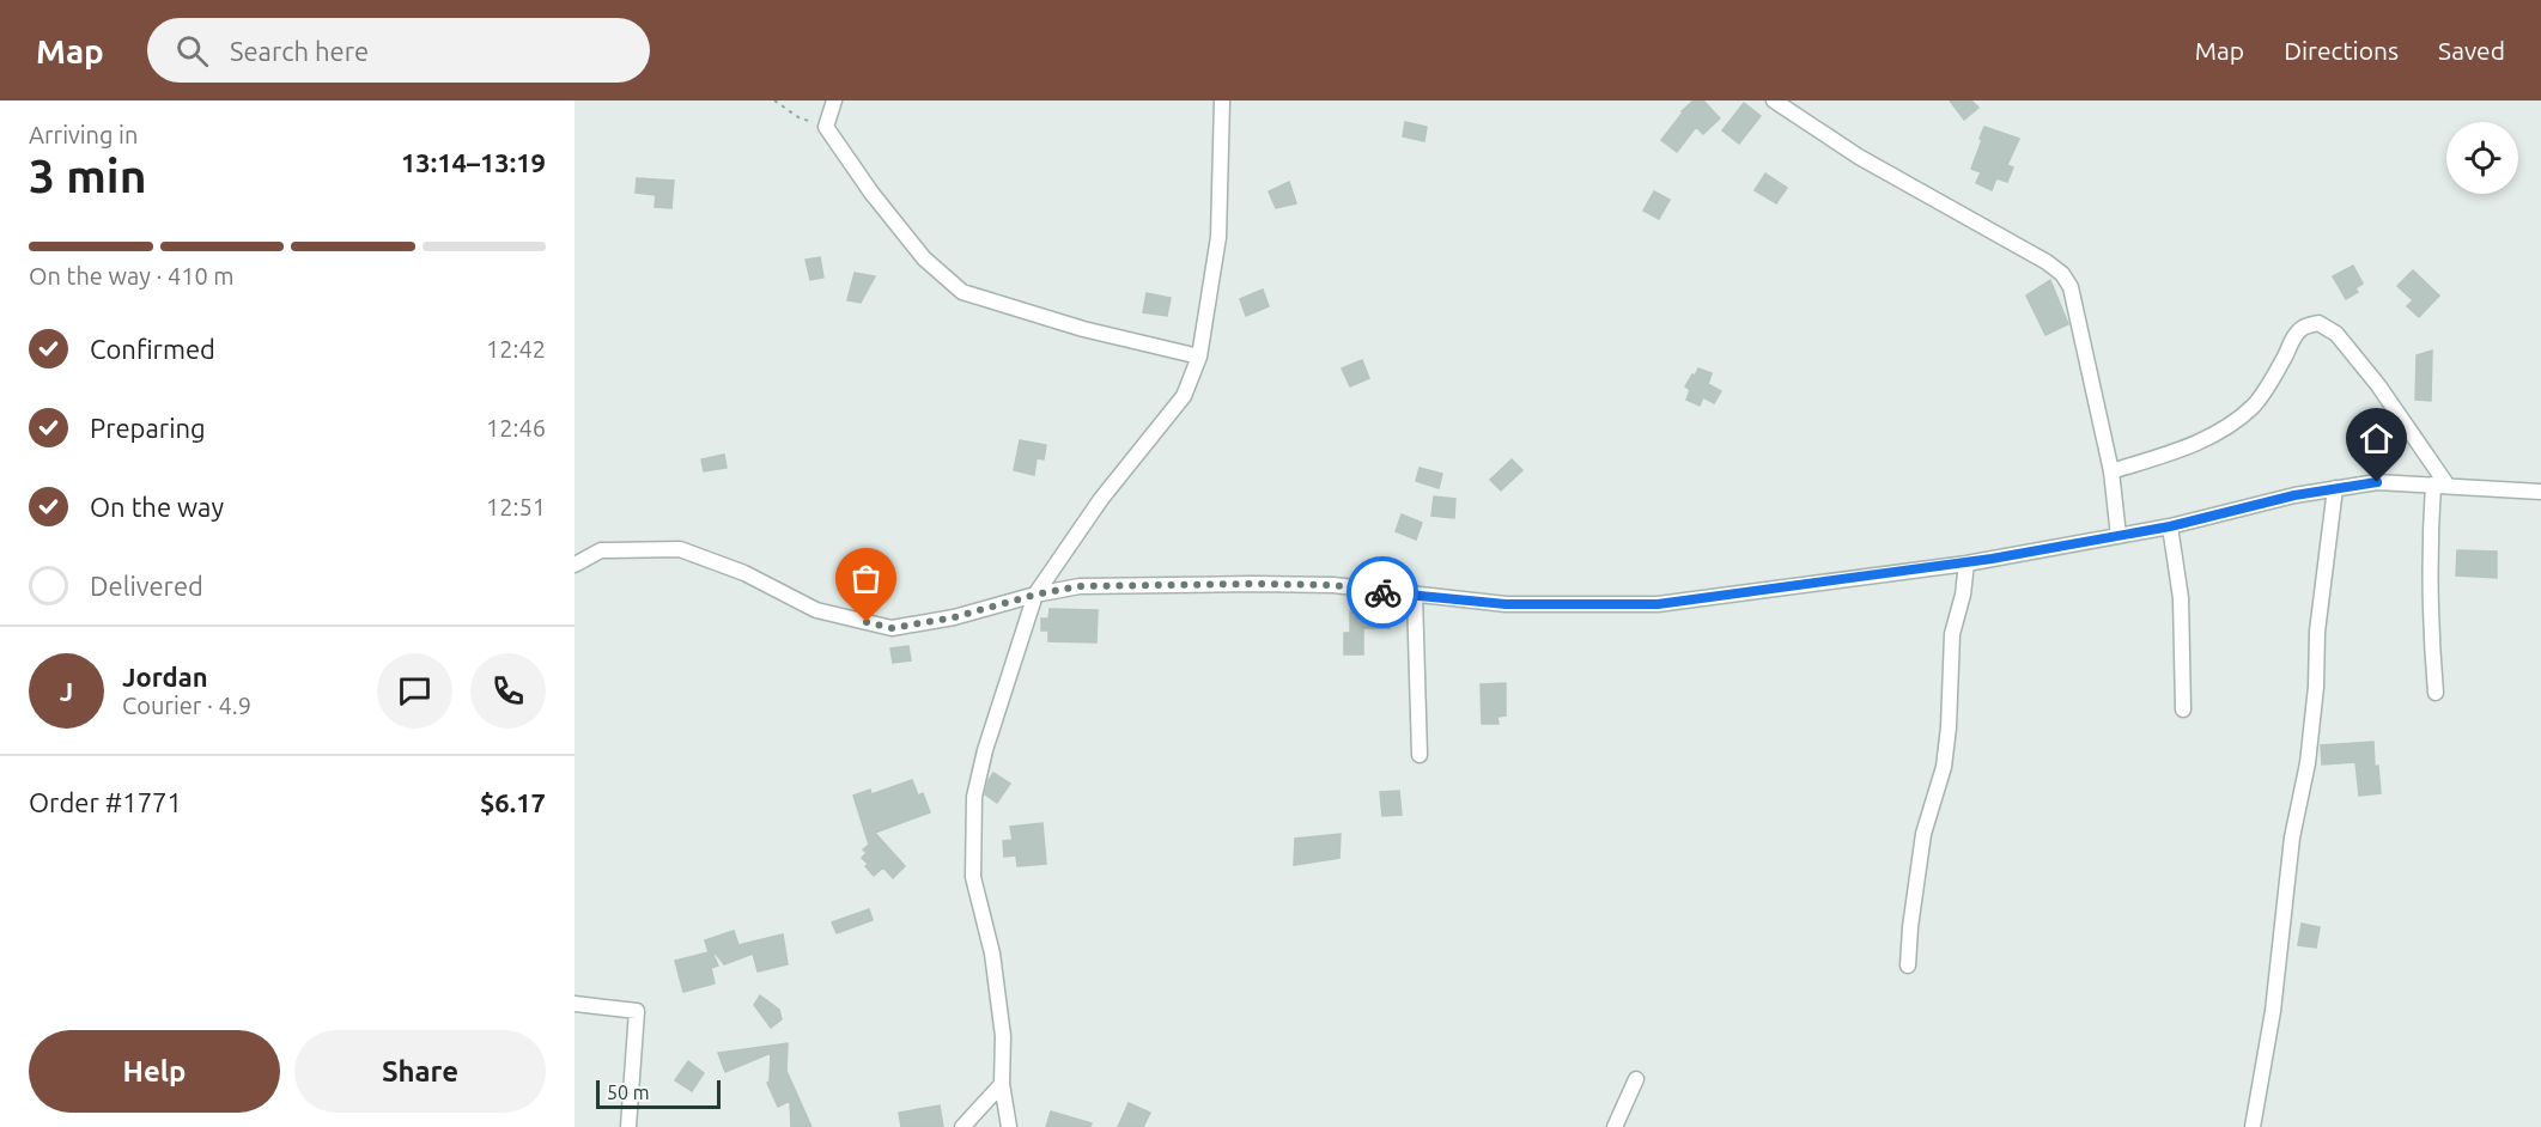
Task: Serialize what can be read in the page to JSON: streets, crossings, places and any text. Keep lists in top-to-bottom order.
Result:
{
  "scale_bar": "50 m",
  "page": {
    "header": "Map",
    "search": "Search here",
    "nav": ["Map", "Directions", "Saved"],
    "heading": ["3 min", "Arriving in", "13:14–13:19"],
    "panel": [
      "Jordan",
      "Courier · 4.9",
      "Order #1771",
      "$6.17"
    ],
    "bar": "On the way · 410 m",
    "list": [
      ["Confirmed", "12:42"],
      ["Preparing", "12:46"],
      ["On the way", "12:51"],
      "Delivered"
    ],
    "round": "J",
    "buttons": ["Help", "Share"],
    "scale": "50 m"
  }
}
